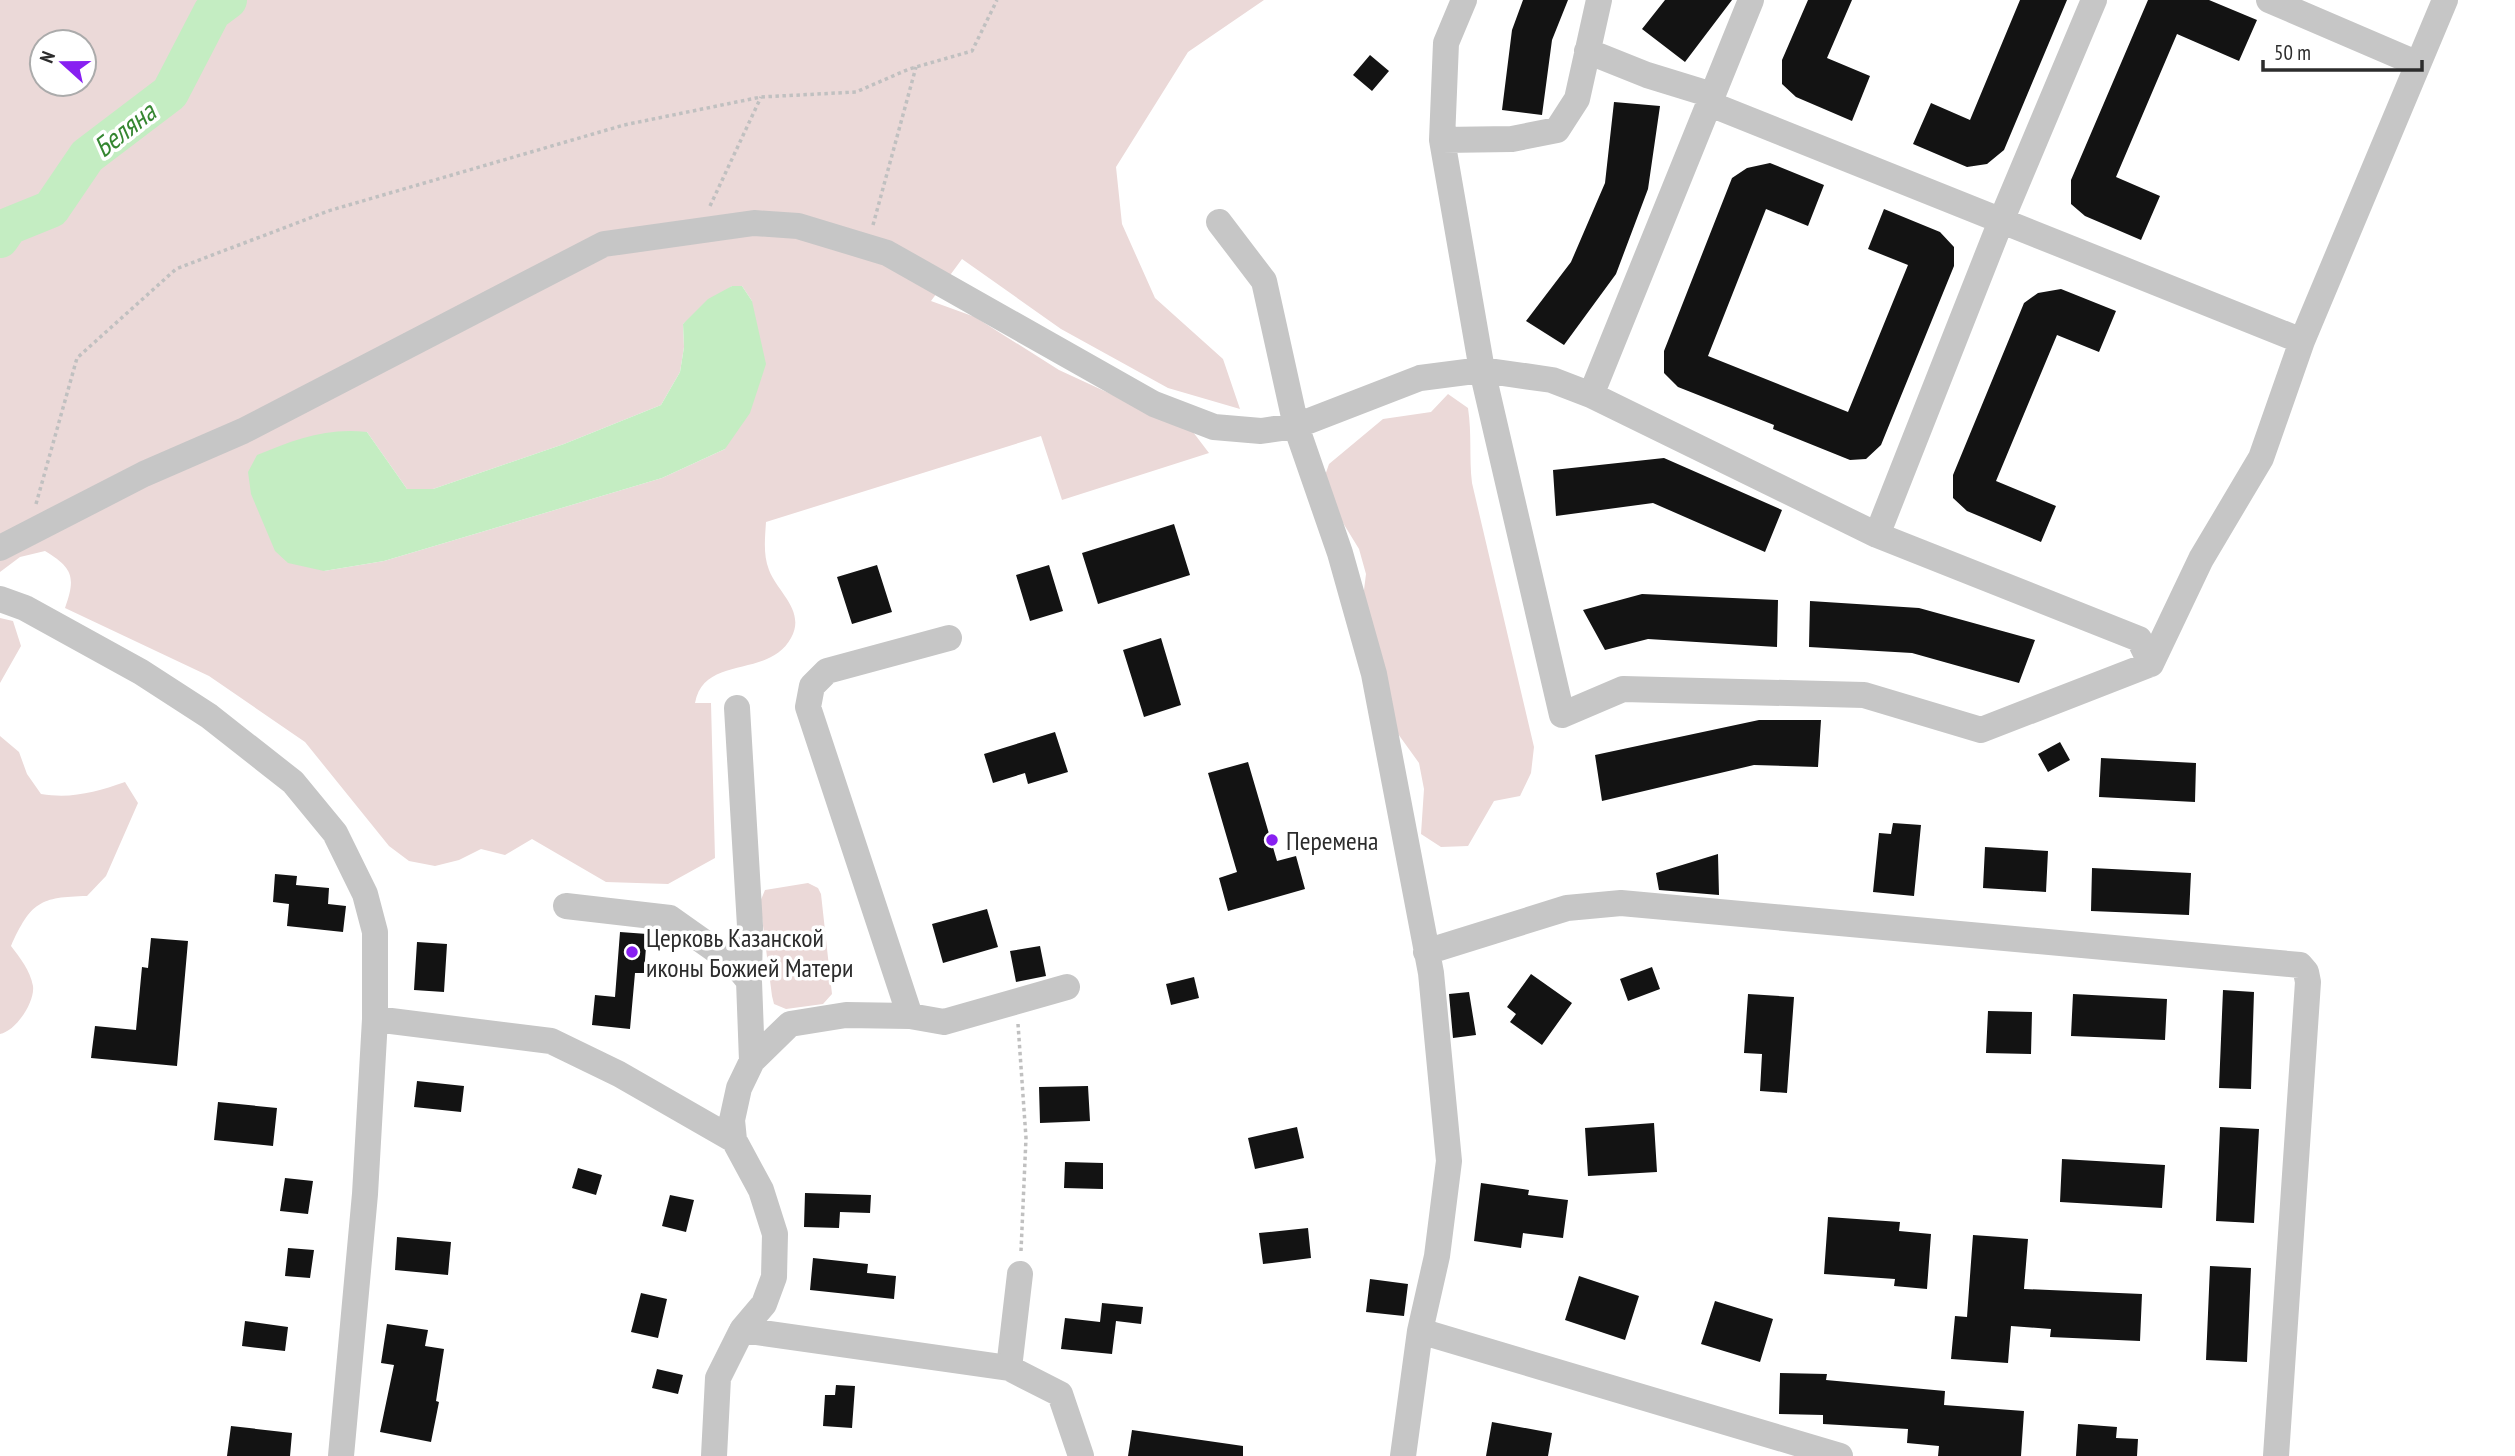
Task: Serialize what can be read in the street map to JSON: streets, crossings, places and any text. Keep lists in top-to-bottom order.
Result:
{
  "water": ["Беляна"],
  "places": ["Перемена", "Церковь Казанской иконы Божией Матери"],
  "scale_bar": "50 m",
  "north": "left"
}
